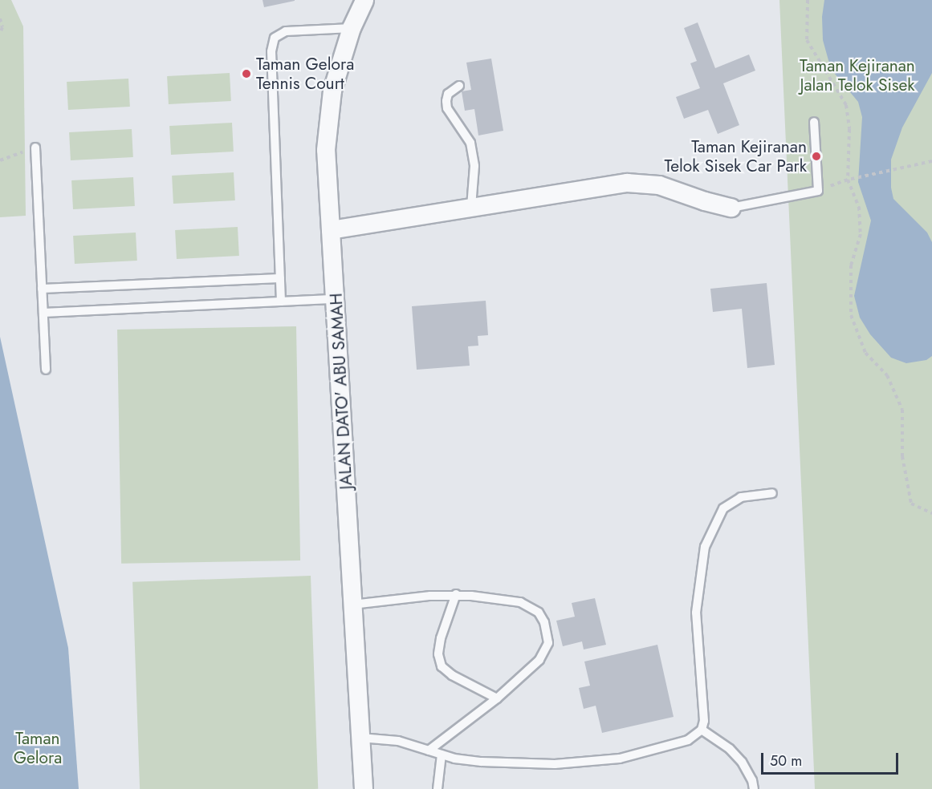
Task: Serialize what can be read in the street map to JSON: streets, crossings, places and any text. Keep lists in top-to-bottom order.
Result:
{
  "streets": {
    "street": ["JALAN DATO' ABU SAMAH"]
  },
  "parks": ["Taman Kejiranan Jalan Telok Sisek", "Taman Gelora"],
  "places": ["Taman Gelora Tennis Court", "Taman Kejiranan Telok Sisek Car Park"],
  "scale_bar": "50 m"
}
